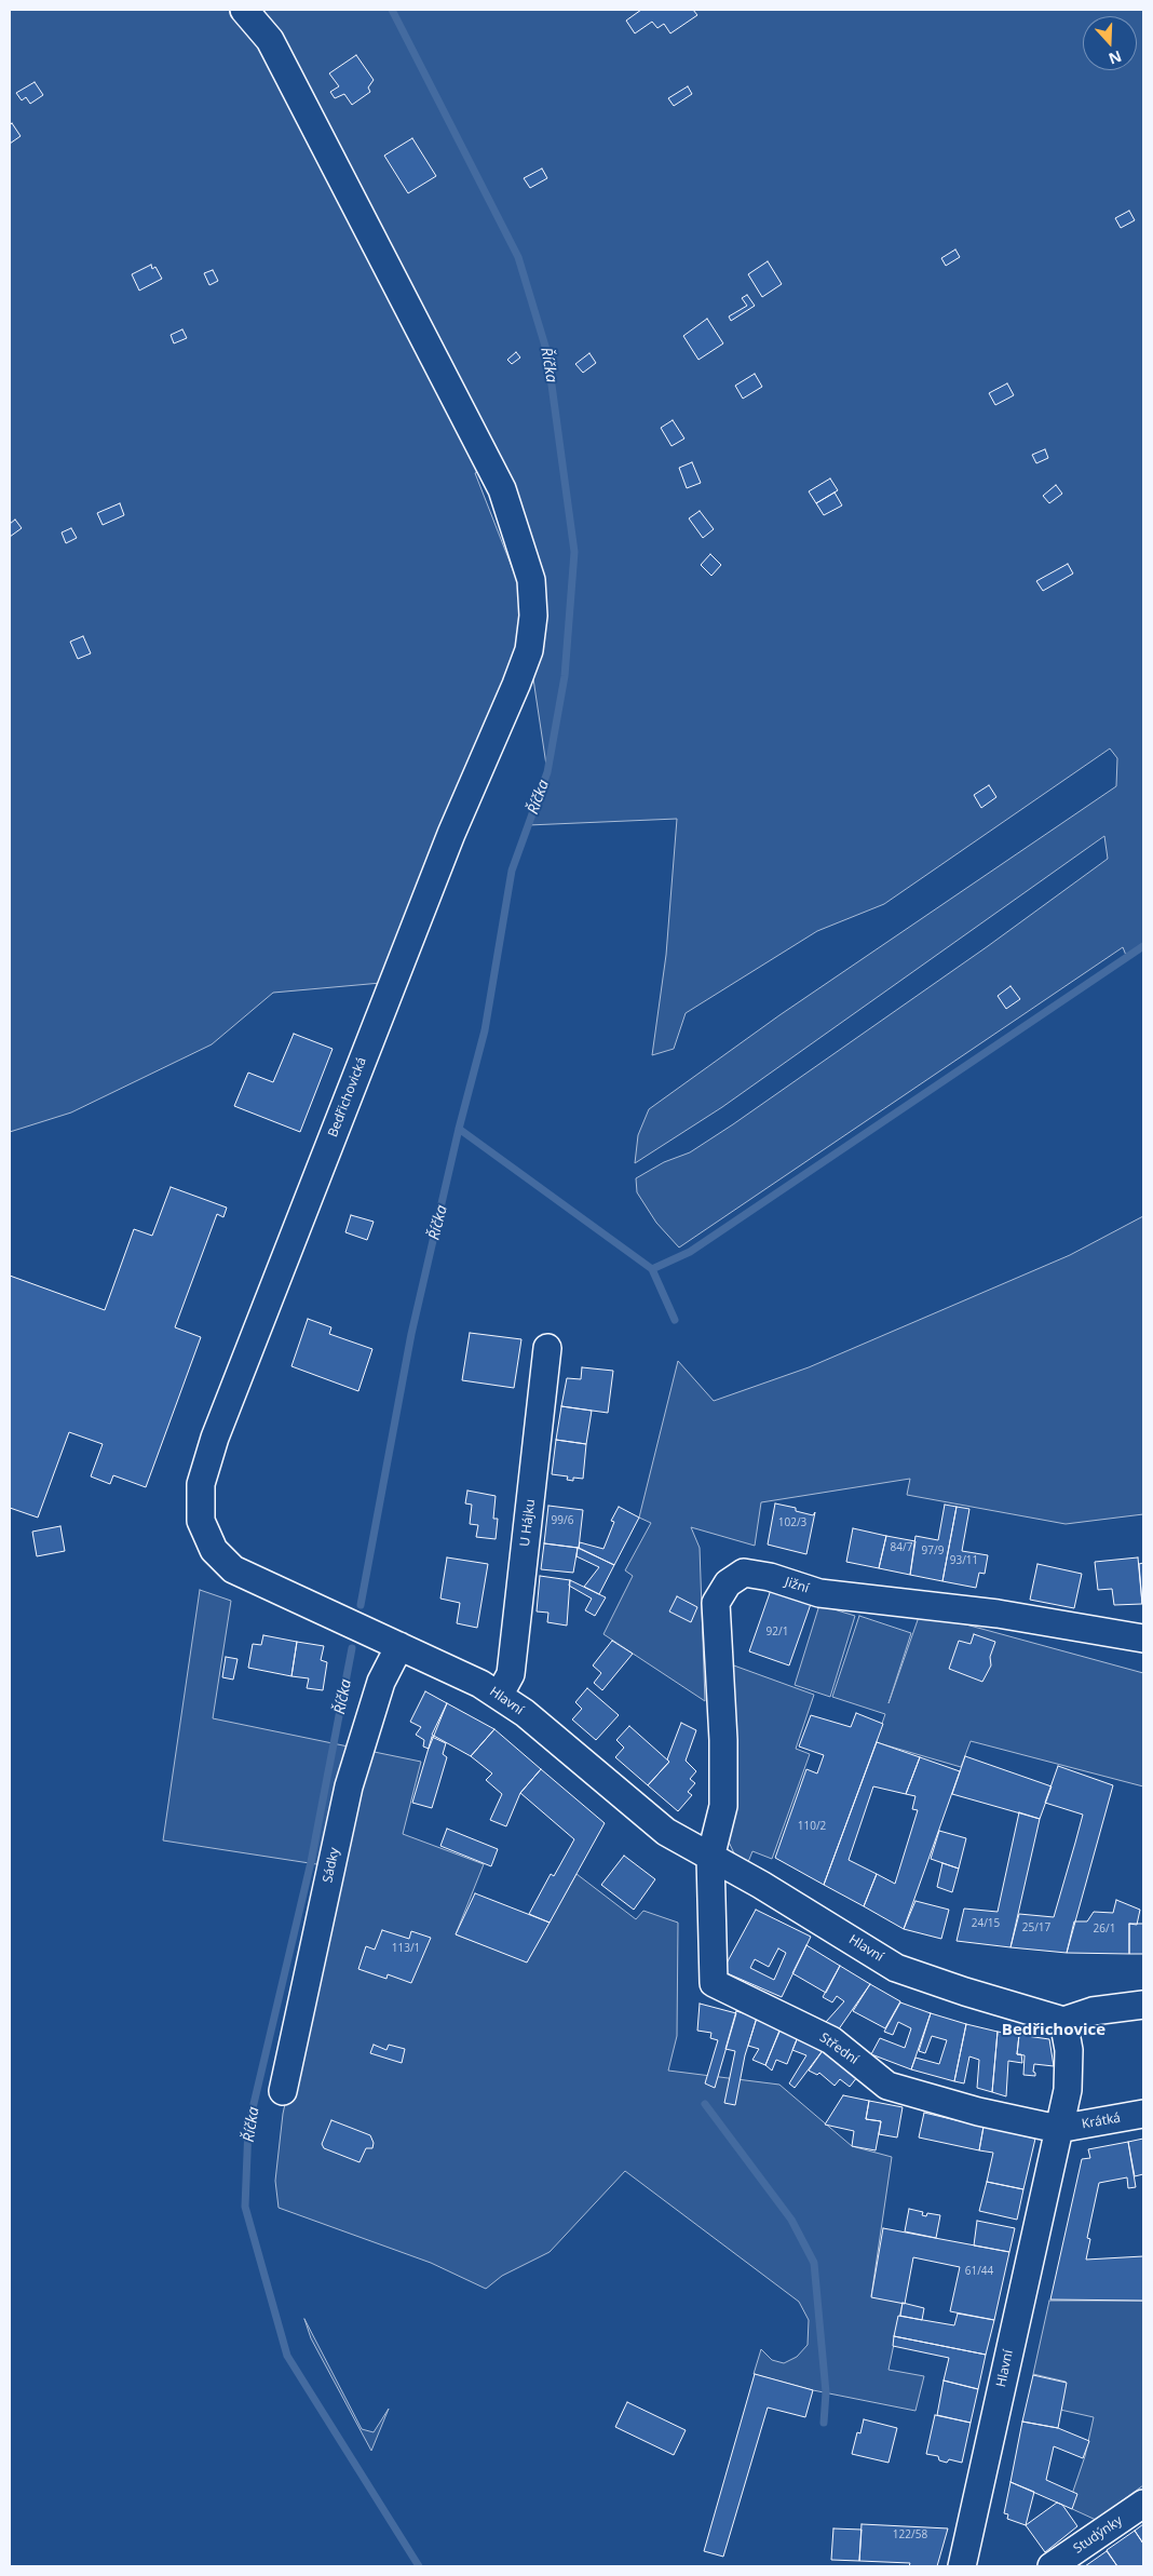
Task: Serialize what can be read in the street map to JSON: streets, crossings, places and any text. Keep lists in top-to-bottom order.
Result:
{
  "streets": {
    "street": [
      "Bedřichovická",
      "U Hájku",
      "Jižní",
      "Hlavní",
      "Sádky",
      "Střední",
      "Krátká",
      "Studýnky"
    ]
  },
  "crossings": [
    ["Bedřichovická", "Hlavní"],
    ["U Hájku", "Hlavní"],
    ["Jižní", "Hlavní"],
    ["Jižní", "Střední"],
    ["Hlavní", "Sádky"],
    ["Hlavní", "Střední"],
    ["Hlavní", "Krátká"],
    ["Střední", "Krátká"]
  ],
  "districts": ["Bedřichovice"],
  "water": ["Říčka"],
  "house_numbers": [
    "99/6",
    "102/3",
    "84/7",
    "97/9",
    "93/11",
    "92/1",
    "110/2",
    "24/15",
    "25/17",
    "26/1",
    "113/1",
    "61/44",
    "122/58"
  ],
  "north": "bottom"
}
